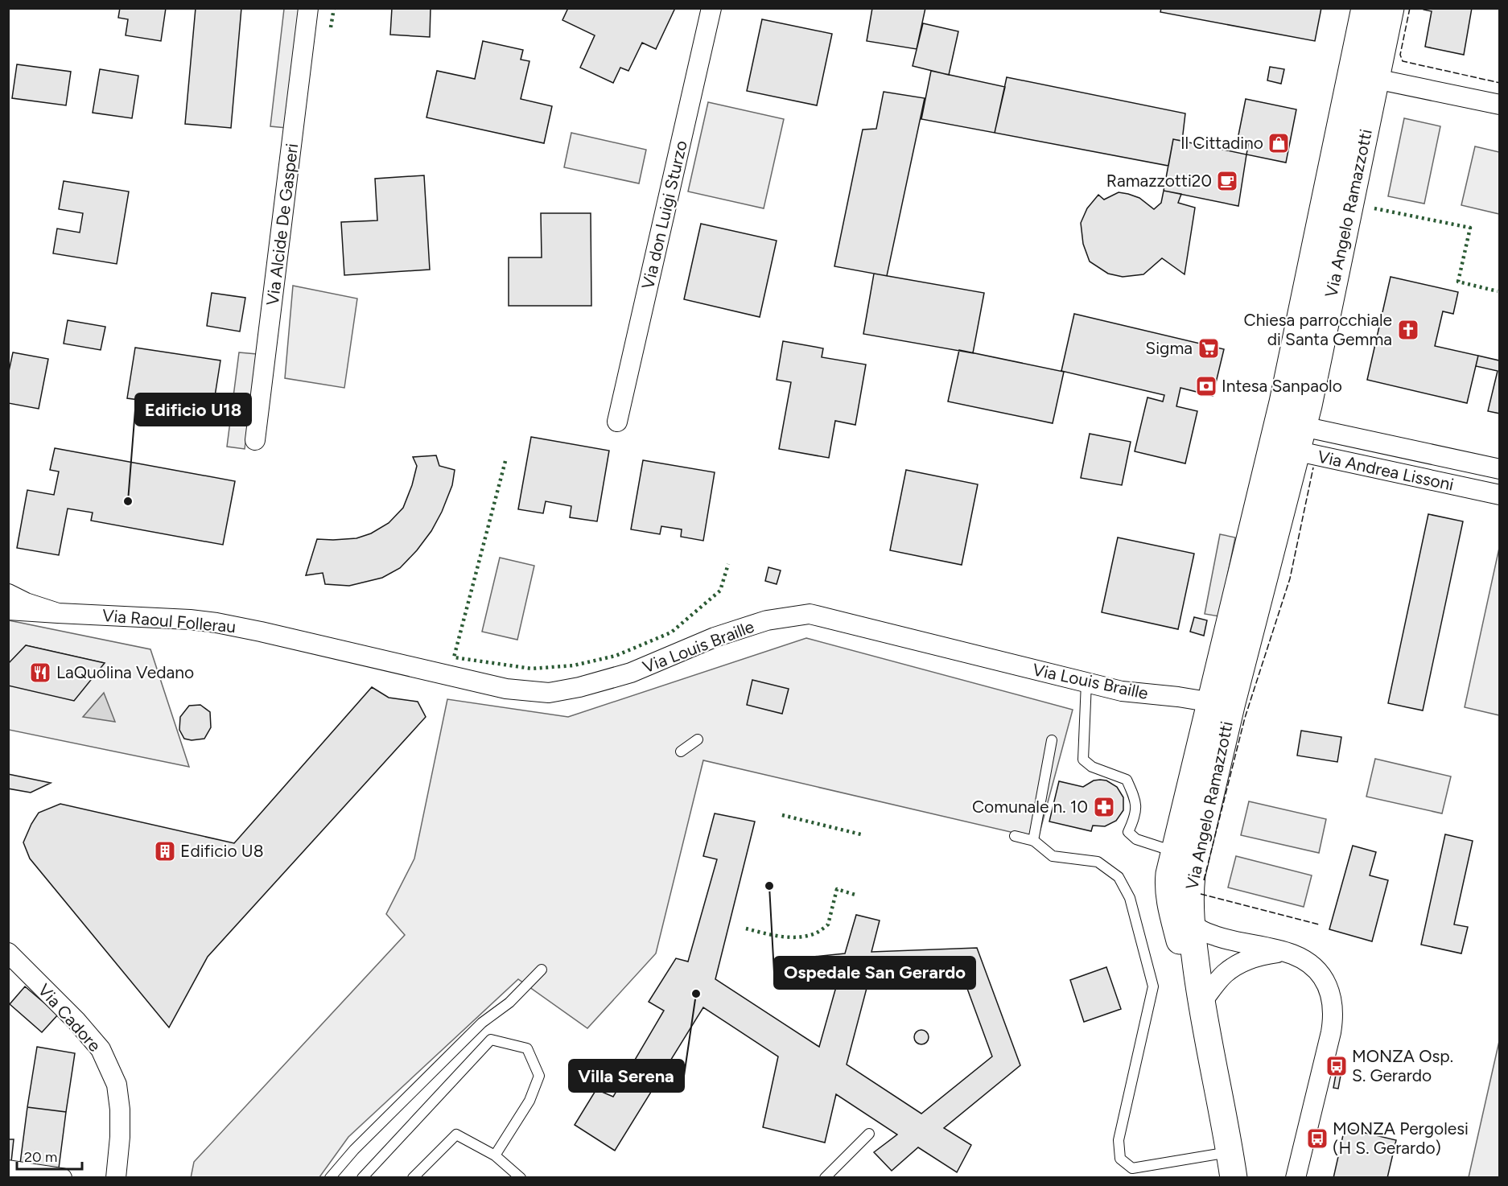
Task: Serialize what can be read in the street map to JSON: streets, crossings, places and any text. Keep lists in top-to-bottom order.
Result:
{
  "streets": {
    "street": [
      "Via Angelo Ramazzotti",
      "Via don Luigi Sturzo",
      "Via Alcide De Gasperi",
      "Via Andrea Lissoni",
      "Via Raoul Follerau",
      "Via Louis Braille",
      "Via Cadore"
    ]
  },
  "crossings": [
    ["Via Angelo Ramazzotti", "Via Andrea Lissoni"],
    ["Via Angelo Ramazzotti", "Via Louis Braille"],
    ["Via Raoul Follerau", "Via Louis Braille"]
  ],
  "places": {
    "shop": ["Il Cittadino"],
    "cafe": ["Ramazzotti20"],
    "church": ["Chiesa parrocchiale di Santa Gemma"],
    "supermarket": ["Sigma"],
    "bank": ["Intesa Sanpaolo"],
    "other": ["Edificio U18", "Ospedale San Gerardo", "Villa Serena"],
    "restaurant": ["LaQuolina Vedano"],
    "pharmacy": ["Comunale n. 10"],
    "building": ["Edificio U8"],
    "bus stop": ["MONZA Osp. S. Gerardo", "MONZA Pergolesi (H S. Gerardo)"]
  },
  "scale_bar": "20 m"
}
